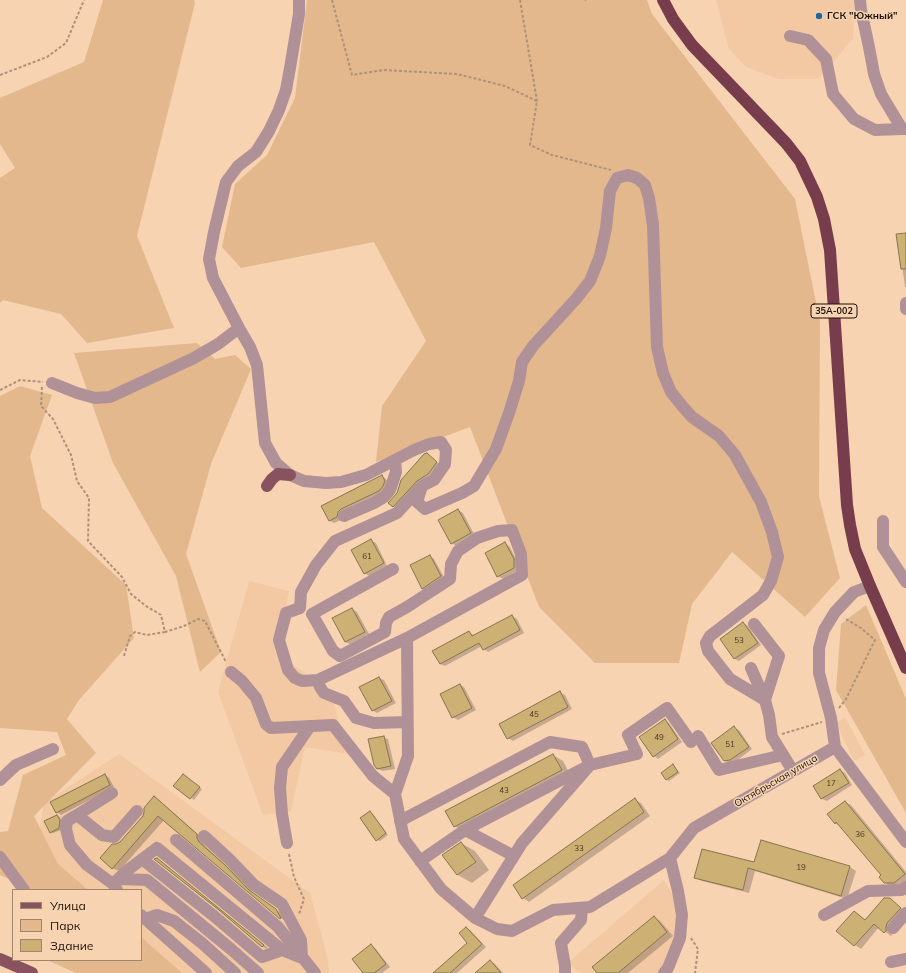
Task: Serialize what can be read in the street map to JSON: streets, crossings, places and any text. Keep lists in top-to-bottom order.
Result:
{
  "streets": {
    "highway": ["35А-002"],
    "street": ["Октябрьская улица"]
  },
  "places": ["ГСК \"Южный\""],
  "house_numbers": [
    "61",
    "53",
    "45",
    "49",
    "51",
    "17",
    "43",
    "36",
    "33",
    "19"
  ],
  "legend": ["Улица", "Парк", "Здание"]
}
